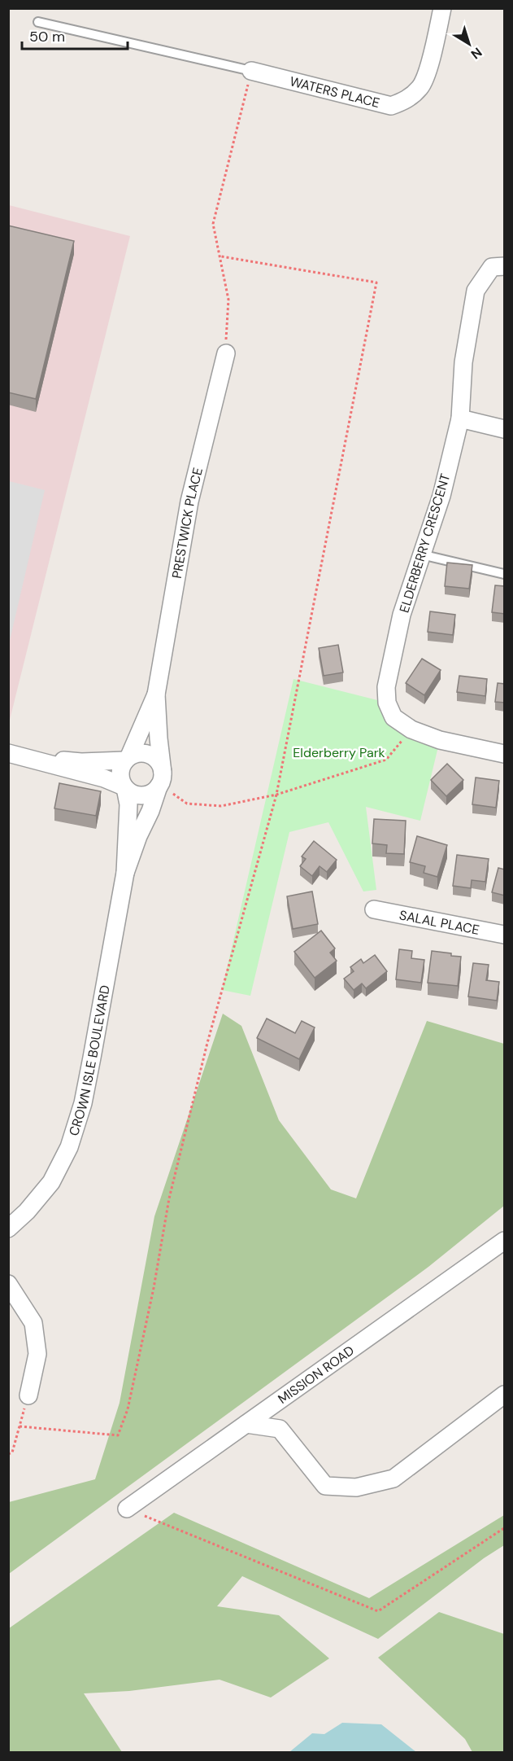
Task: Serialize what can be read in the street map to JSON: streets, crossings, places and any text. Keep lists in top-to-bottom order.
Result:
{
  "streets": {
    "street": [
      "WATERS PLACE",
      "PRESTWICK PLACE",
      "ELDERBERRY CRESCENT",
      "SALAL PLACE",
      "CROWN ISLE BOULEVARD",
      "MISSION ROAD"
    ]
  },
  "crossings": [
    ["PRESTWICK PLACE", "CROWN ISLE BOULEVARD"]
  ],
  "parks": ["Elderberry Park"],
  "scale_bar": "50 m",
  "north": "bottom right"
}
